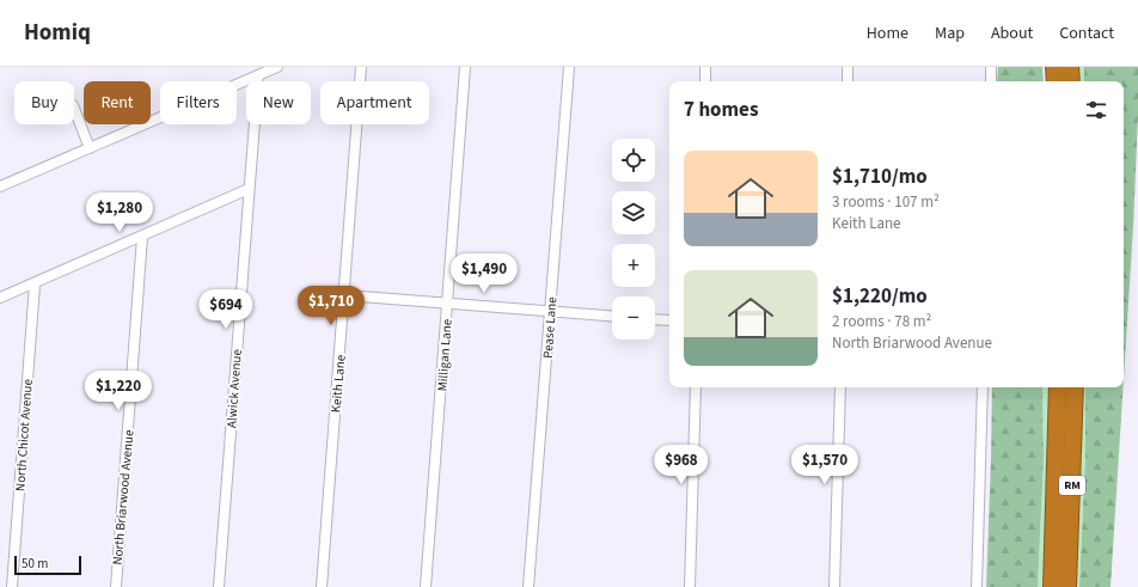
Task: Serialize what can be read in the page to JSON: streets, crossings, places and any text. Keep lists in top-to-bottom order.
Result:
{
  "streets": {
    "highway": ["RM"],
    "street": [
      "Pease Lane",
      "Milligan Lane",
      "Keith Lane",
      "Alwick Avenue",
      "North Chicot Avenue",
      "North Briarwood Avenue"
    ]
  },
  "scale_bar": "50 m",
  "page": {
    "header": "Homiq",
    "nav": [
      "Home",
      "Map",
      "About",
      "Contact"
    ],
    "chip": [
      "Buy",
      "Rent",
      "Filters",
      "New",
      "Apartment"
    ],
    "heading": "7 homes",
    "map_buttons": ["+", "−"],
    "list": [
      {
        "name": "$1,710/mo",
        "note": "3 rooms · 107 m² · Keith Lane"
      },
      {
        "name": "$1,220/mo",
        "note": "2 rooms · 78 m² · North Briarwood Avenue"
      }
    ],
    "price": [
      "$1,280",
      "$1,490",
      "$1,710",
      "$694",
      "$1,220",
      "$968",
      "$1,570"
    ],
    "scale": "50 m"
  }
}
